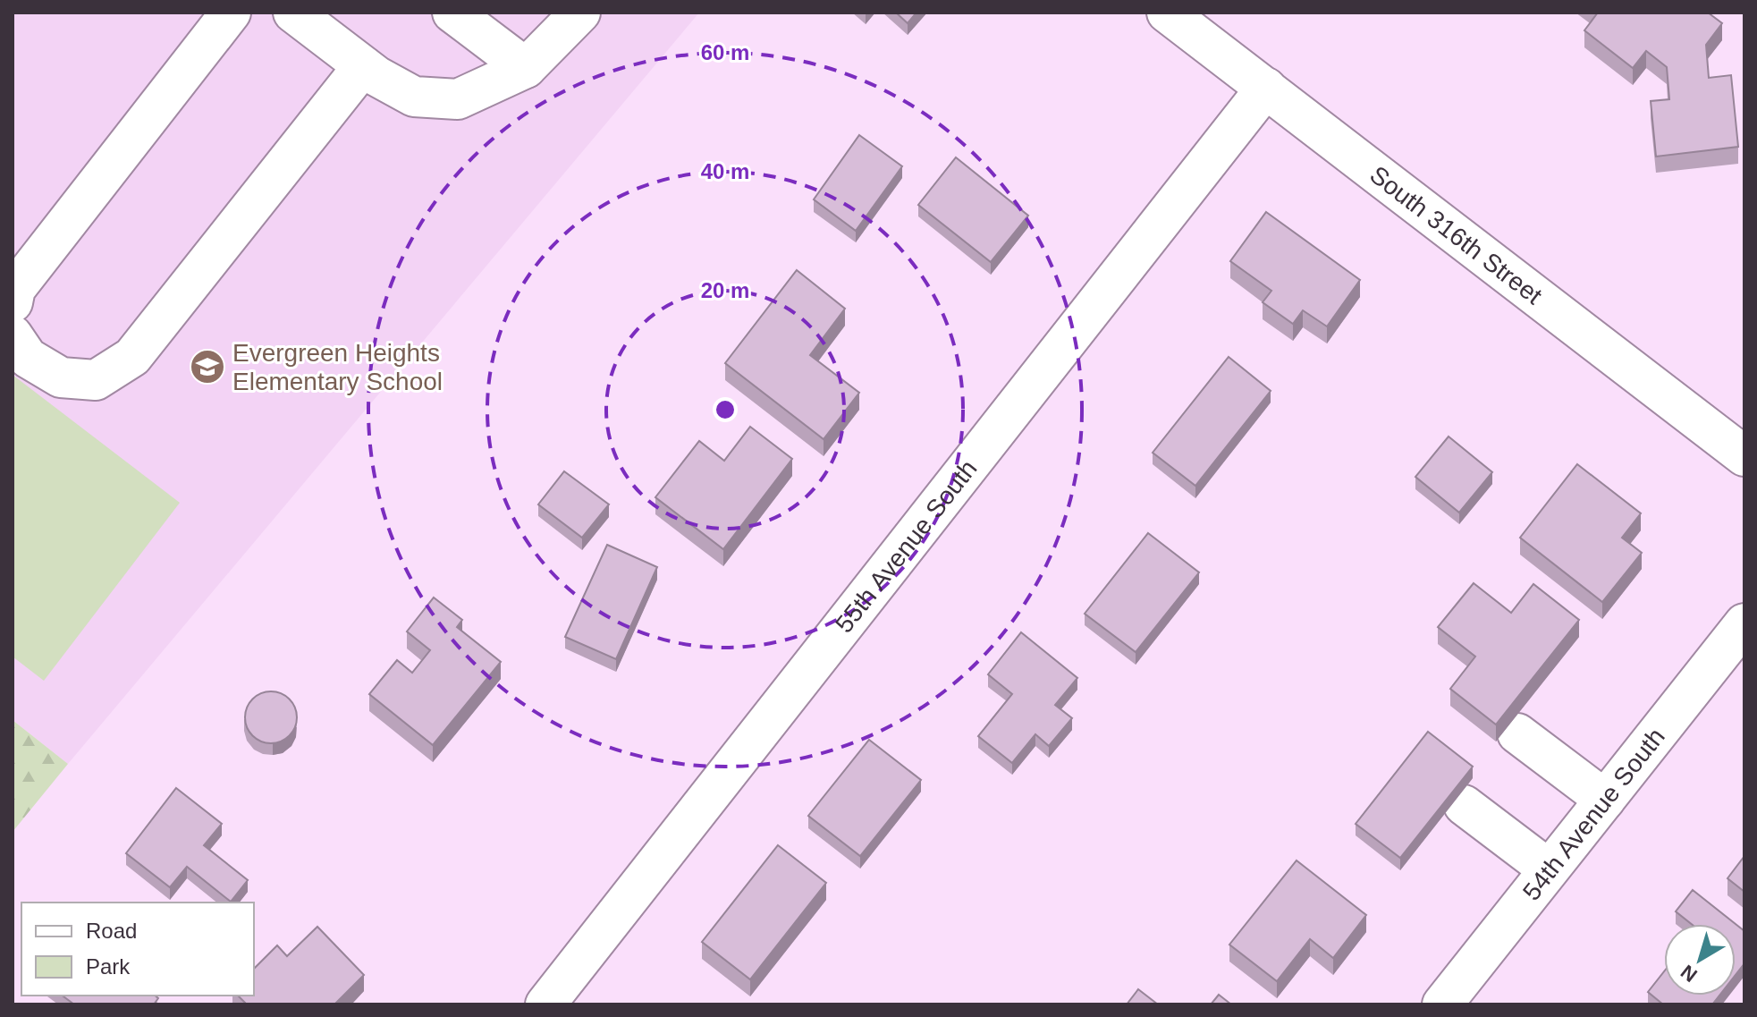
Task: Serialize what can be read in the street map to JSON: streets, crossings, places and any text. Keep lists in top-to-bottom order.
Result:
{
  "streets": {
    "street": ["South 316th Street", "55th Avenue South", "54th Avenue South"]
  },
  "crossings": [
    ["South 316th Street", "55th Avenue South"]
  ],
  "places": {
    "school or university": ["Evergreen Heights Elementary School"]
  },
  "legend": ["Road", "Park"],
  "north": "bottom left",
  "rings": ["60 m", "40 m", "20 m"]
}
